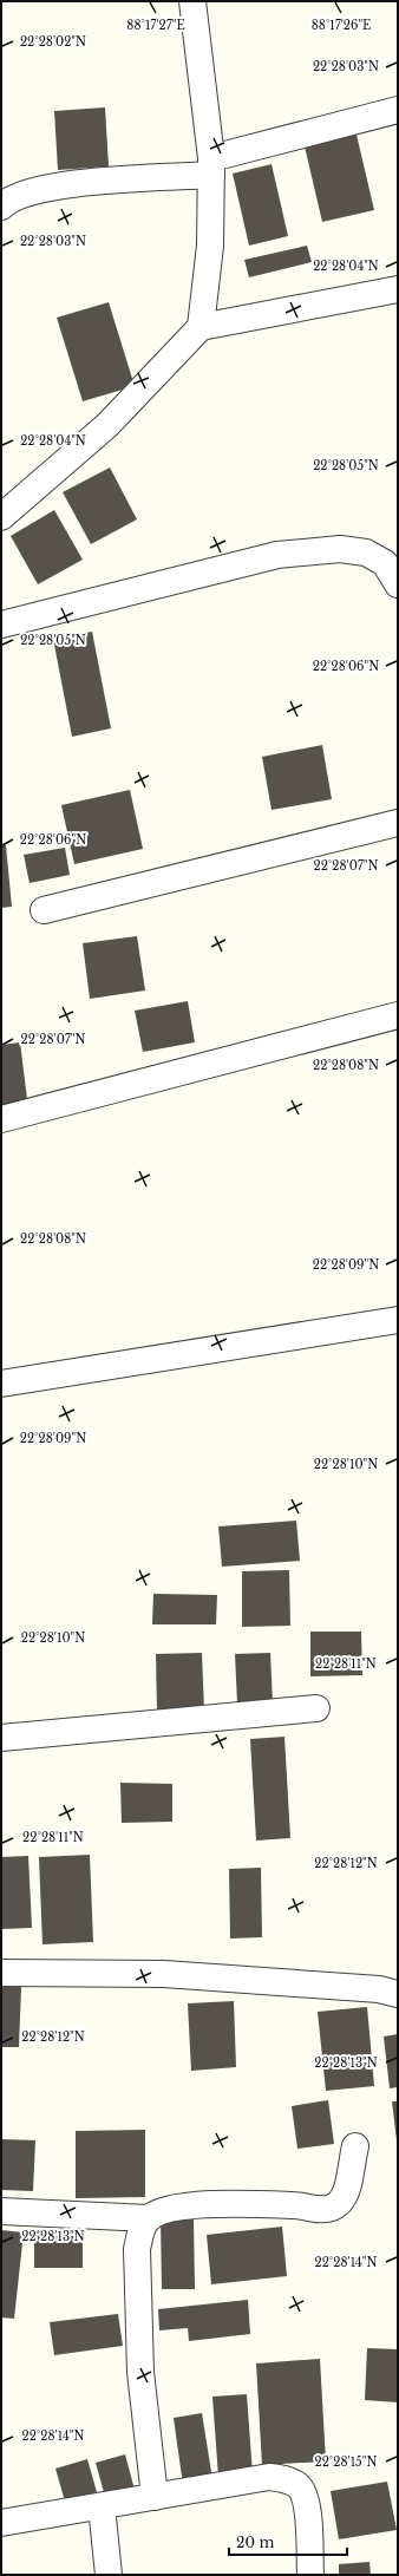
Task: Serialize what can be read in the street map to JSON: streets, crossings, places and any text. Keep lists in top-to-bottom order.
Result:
{
  "scale_bar": "20 m",
  "coordinates": [
    "88°17'27\"E",
    "88°17'26\"E",
    "22°28'02\"N",
    "22°28'03\"N",
    "22°28'04\"N",
    "22°28'05\"N",
    "22°28'06\"N",
    "22°28'07\"N",
    "22°28'08\"N",
    "22°28'09\"N",
    "22°28'10\"N",
    "22°28'11\"N",
    "22°28'12\"N",
    "22°28'13\"N",
    "22°28'14\"N",
    "22°28'15\"N"
  ]
}
